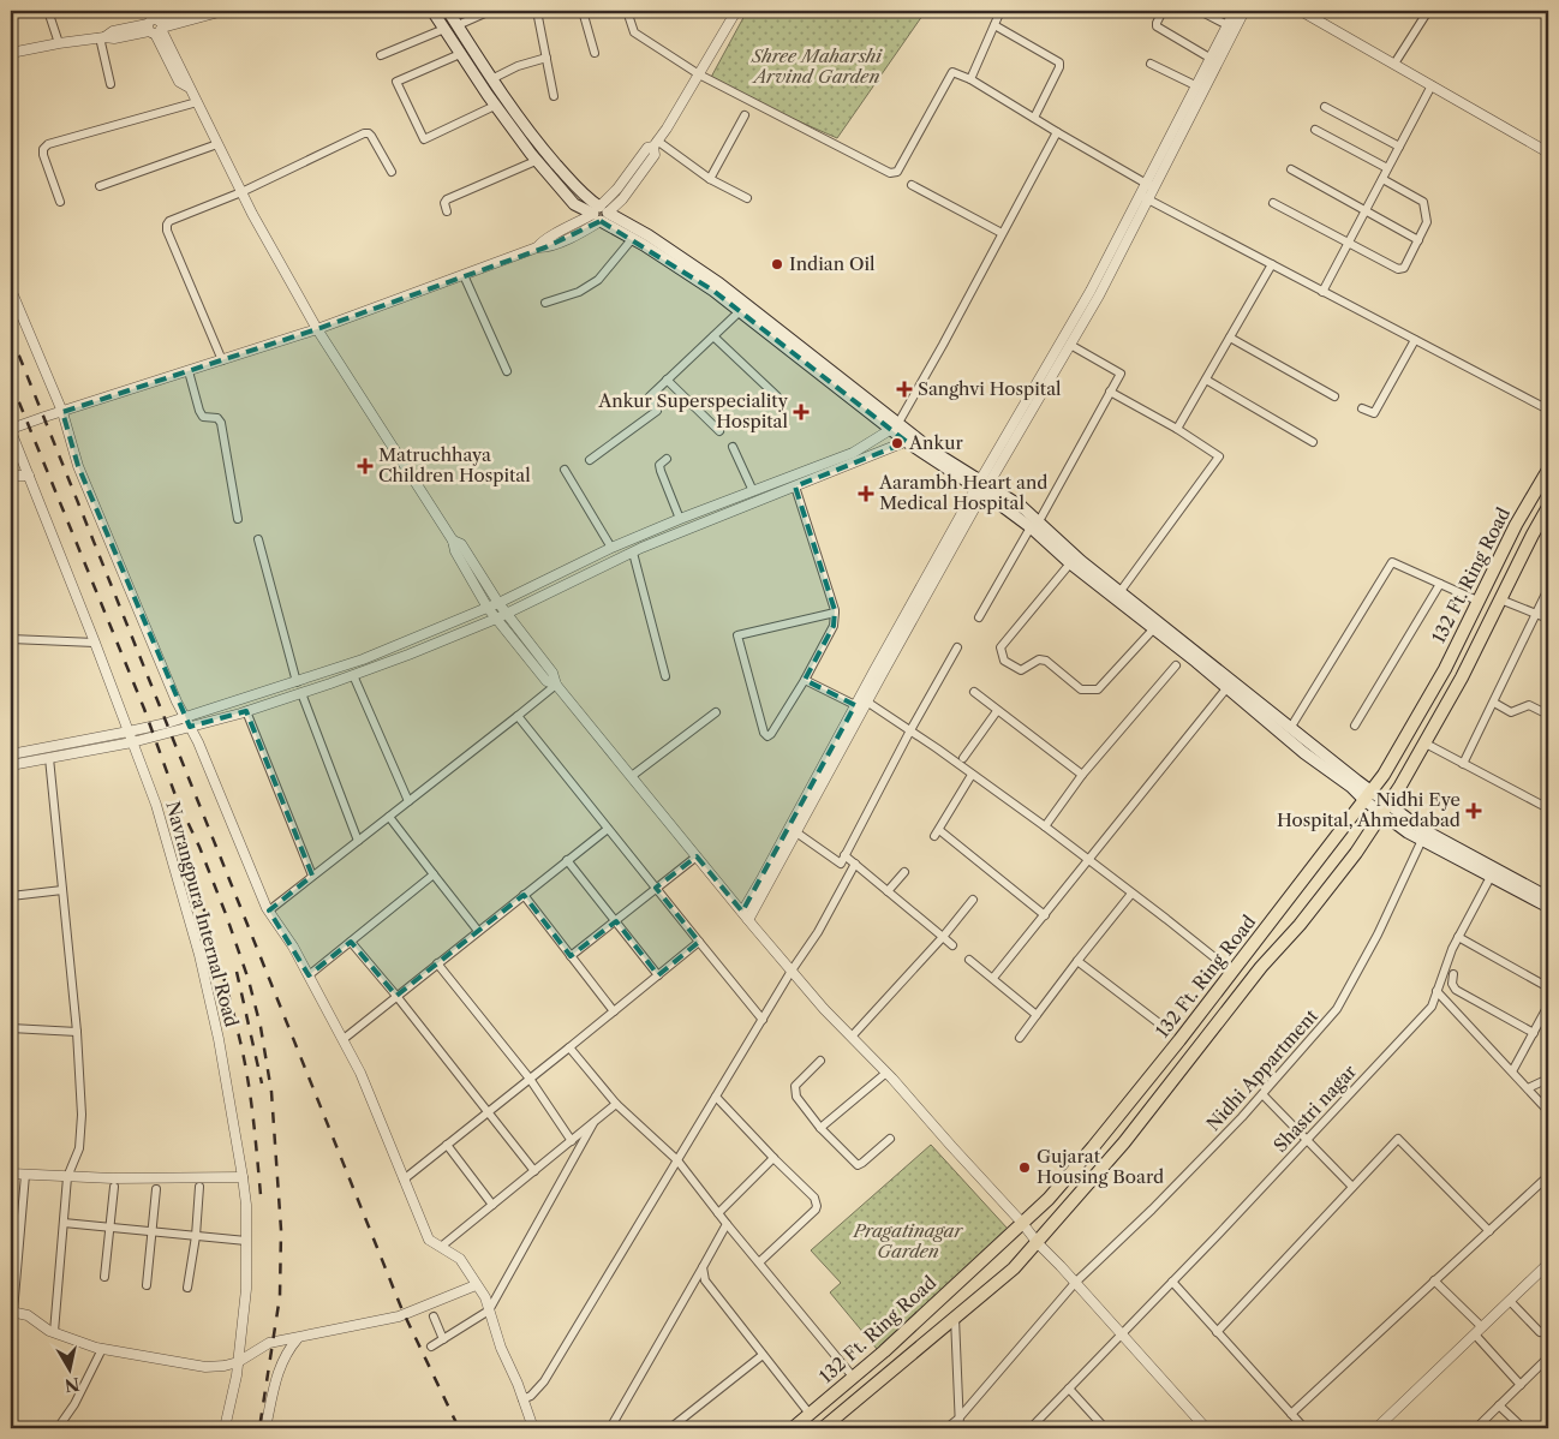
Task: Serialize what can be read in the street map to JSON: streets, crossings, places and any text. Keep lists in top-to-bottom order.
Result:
{
  "streets": {
    "main road": ["132 Ft. Ring Road"],
    "street": ["Navrangpura Internal Road", "Nidhi Appartment", "Shastri nagar"]
  },
  "parks": ["Shree Maharshi Arvind Garden", "Pragatinagar Garden"],
  "places": {
    "other": ["Indian Oil", "Ankur", "Gujarat Housing Board"],
    "health": [
      "Sanghvi Hospital",
      "Ankur Superspeciality Hospital",
      "Matruchhaya Children Hospital",
      "Aarambh Heart and Medical Hospital",
      "Nidhi Eye Hospital, Ahmedabad"
    ]
  },
  "north": "bottom"
}
